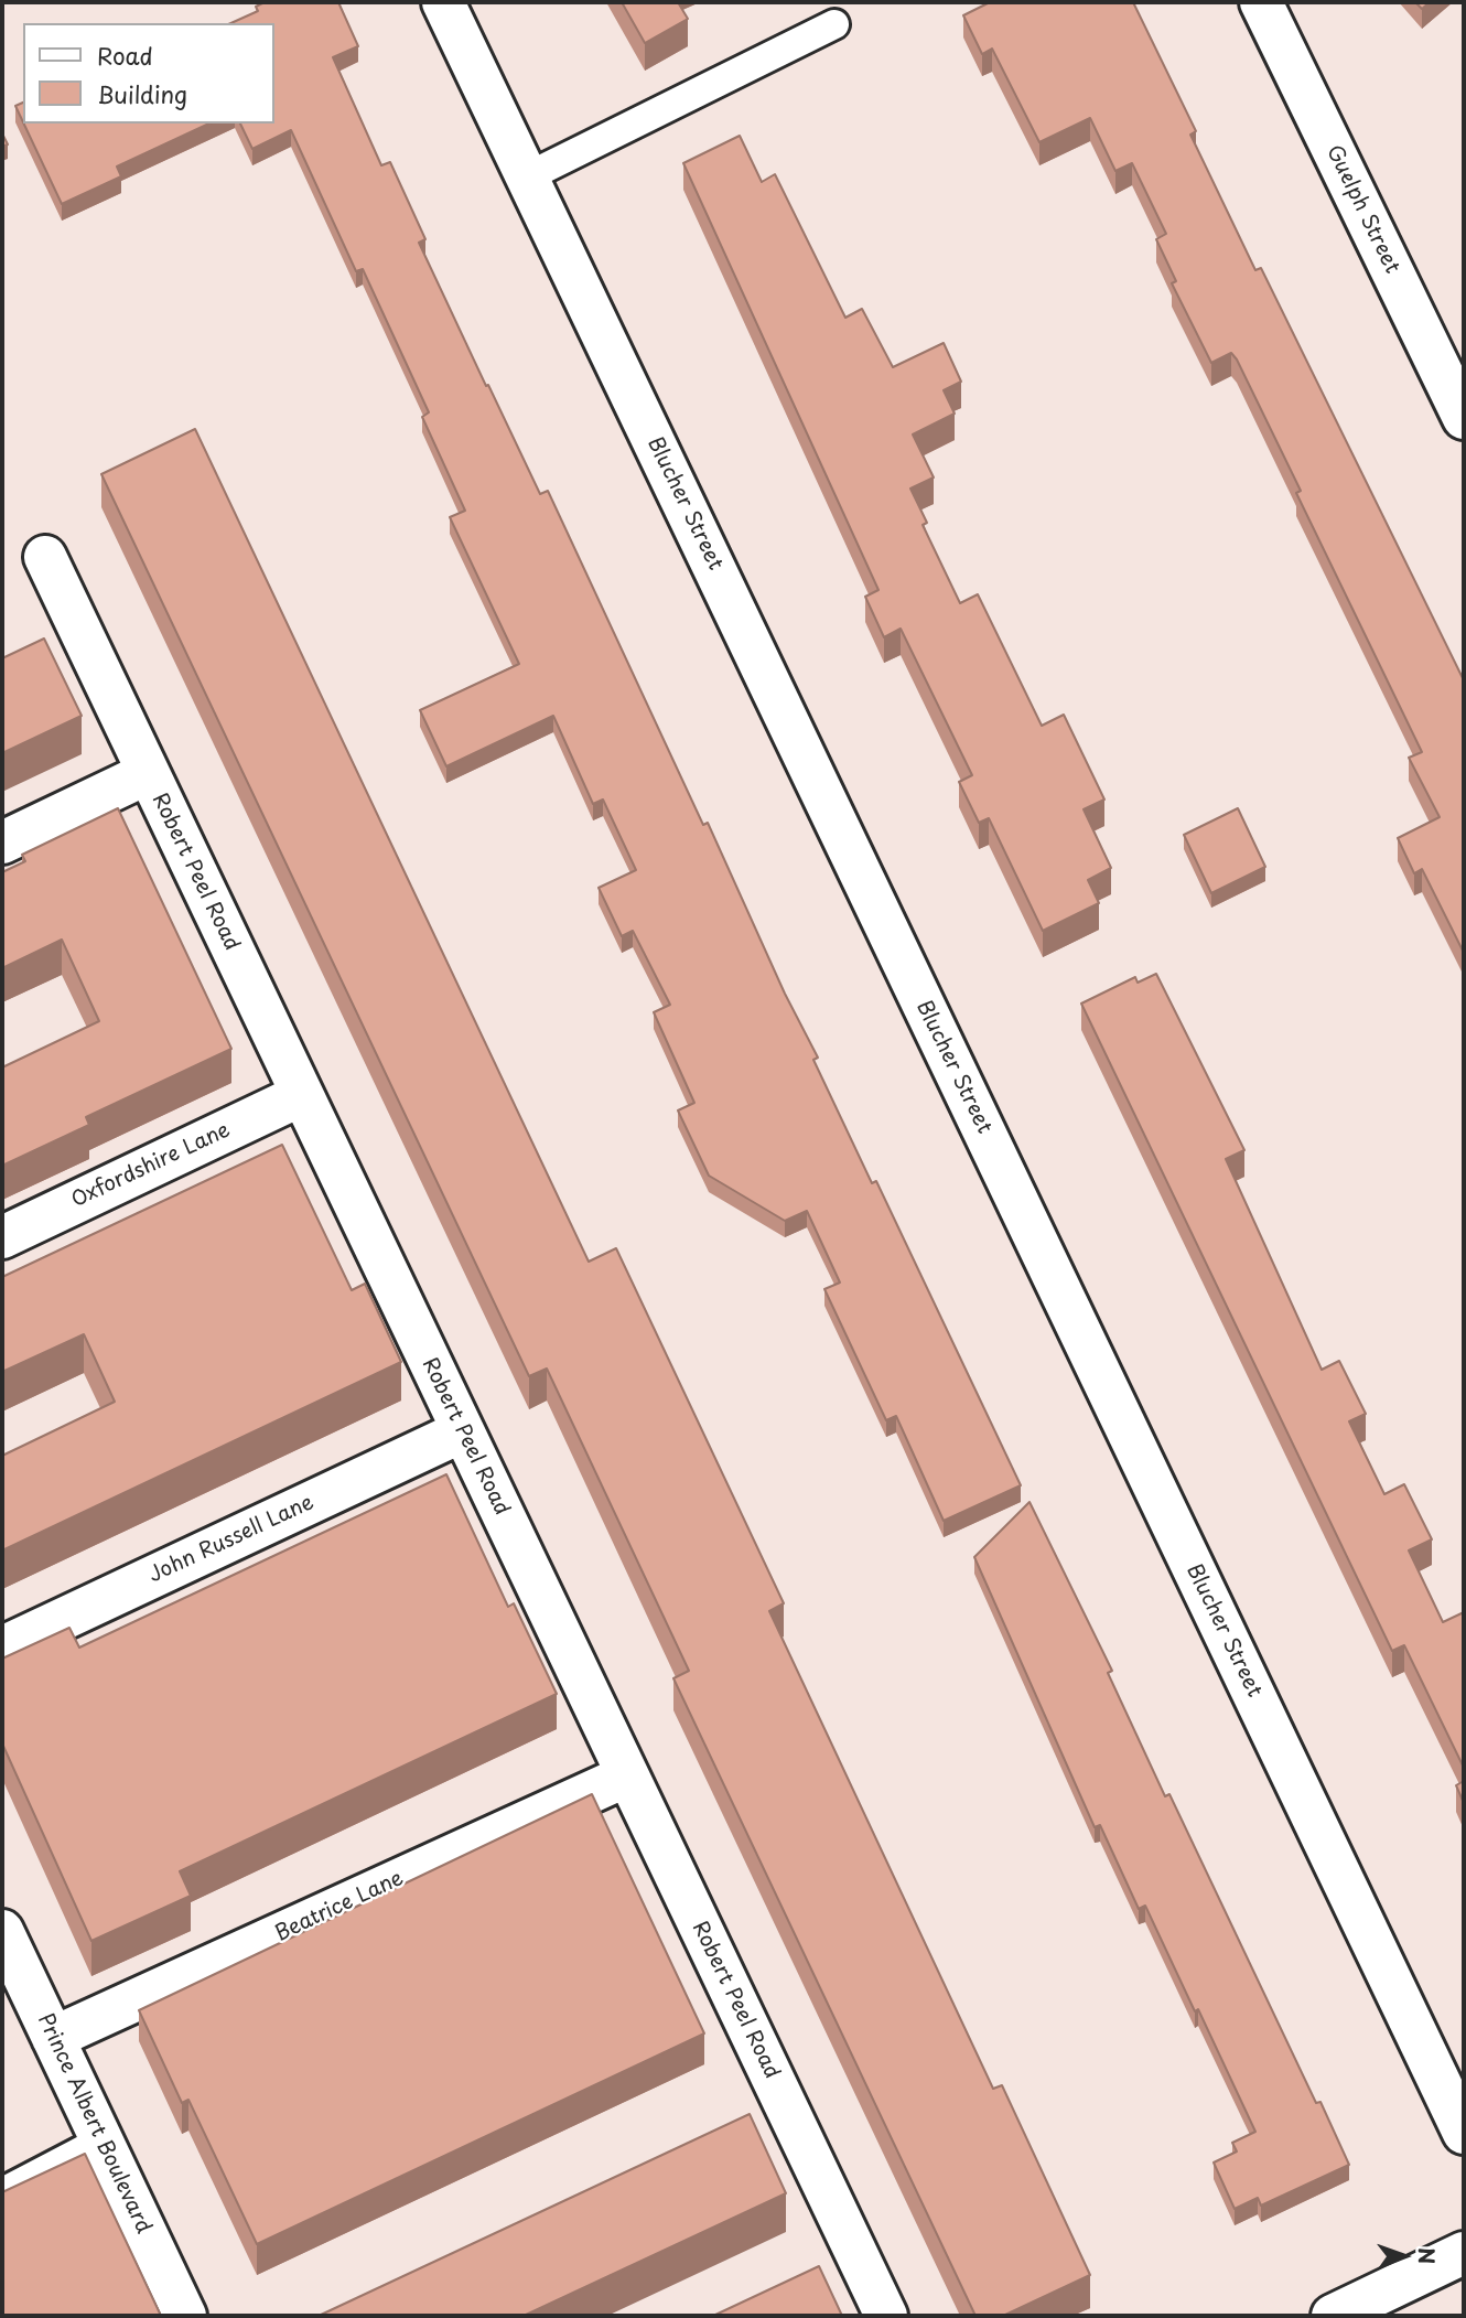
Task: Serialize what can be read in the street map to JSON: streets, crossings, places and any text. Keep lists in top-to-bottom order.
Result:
{
  "streets": {
    "street": [
      "Guelph Street",
      "Blucher Street",
      "Robert Peel Road",
      "Oxfordshire Lane",
      "John Russell Lane",
      "Beatrice Lane",
      "Prince Albert Boulevard"
    ]
  },
  "crossings": [
    ["Robert Peel Road", "Oxfordshire Lane"],
    ["Robert Peel Road", "John Russell Lane"],
    ["Robert Peel Road", "Beatrice Lane"],
    ["Beatrice Lane", "Prince Albert Boulevard"]
  ],
  "legend": ["Road", "Building"],
  "north": "right"
}
